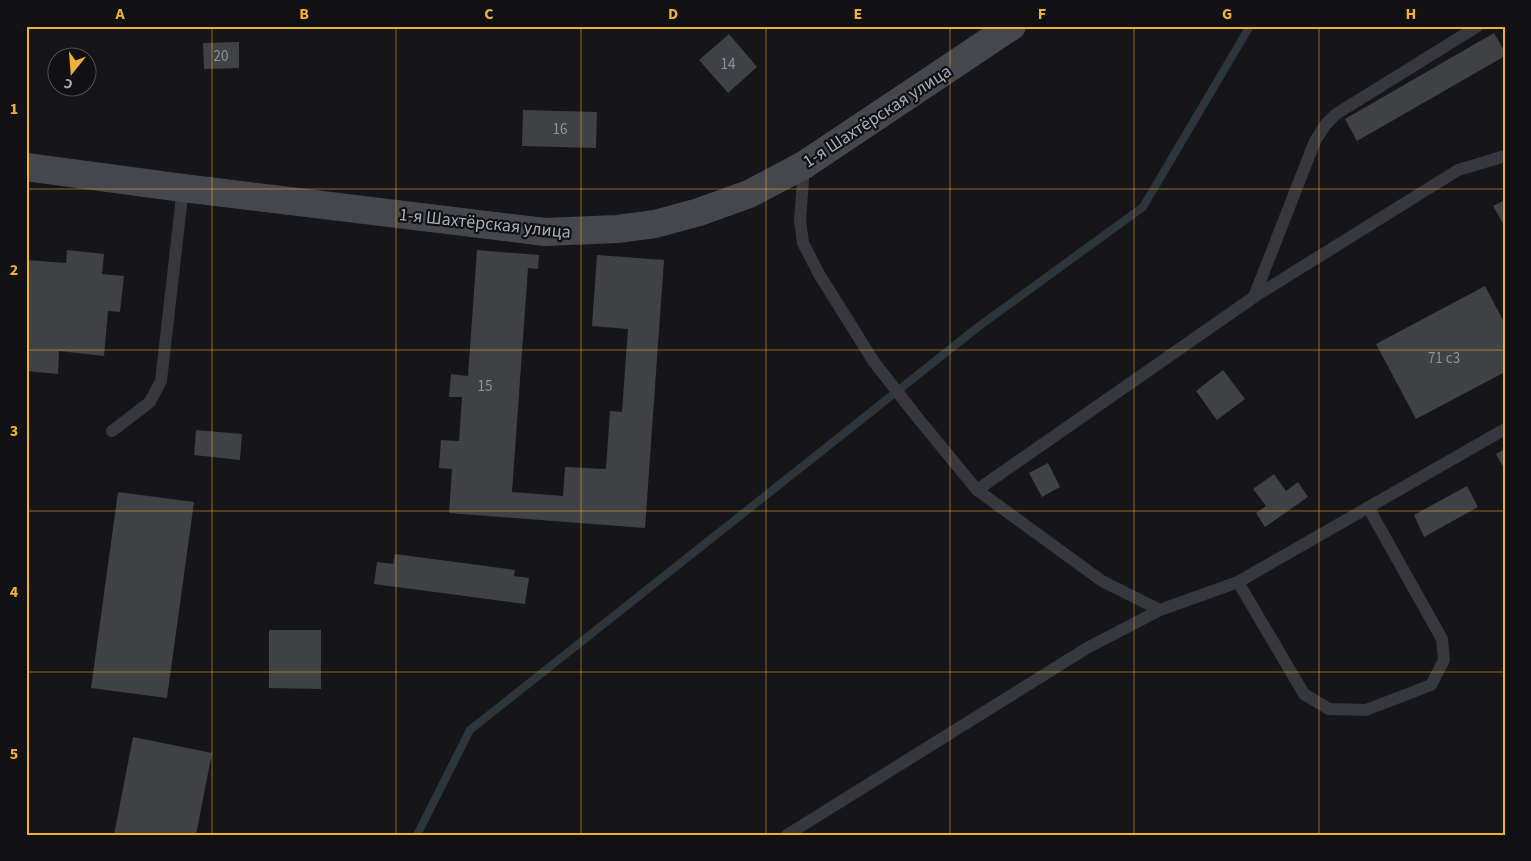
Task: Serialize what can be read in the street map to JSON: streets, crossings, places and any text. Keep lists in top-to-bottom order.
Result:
{
  "streets": {
    "street": ["1-я Шахтёрская улица"]
  },
  "house_numbers": [
    "20",
    "14",
    "16",
    "71 с3",
    "15"
  ],
  "north": "bottom",
  "grid": {
    "columns": [
      "A",
      "B",
      "C",
      "D",
      "E",
      "F",
      "G",
      "H"
    ],
    "rows": [
      "1",
      "2",
      "3",
      "4",
      "5"
    ]
  }
}
